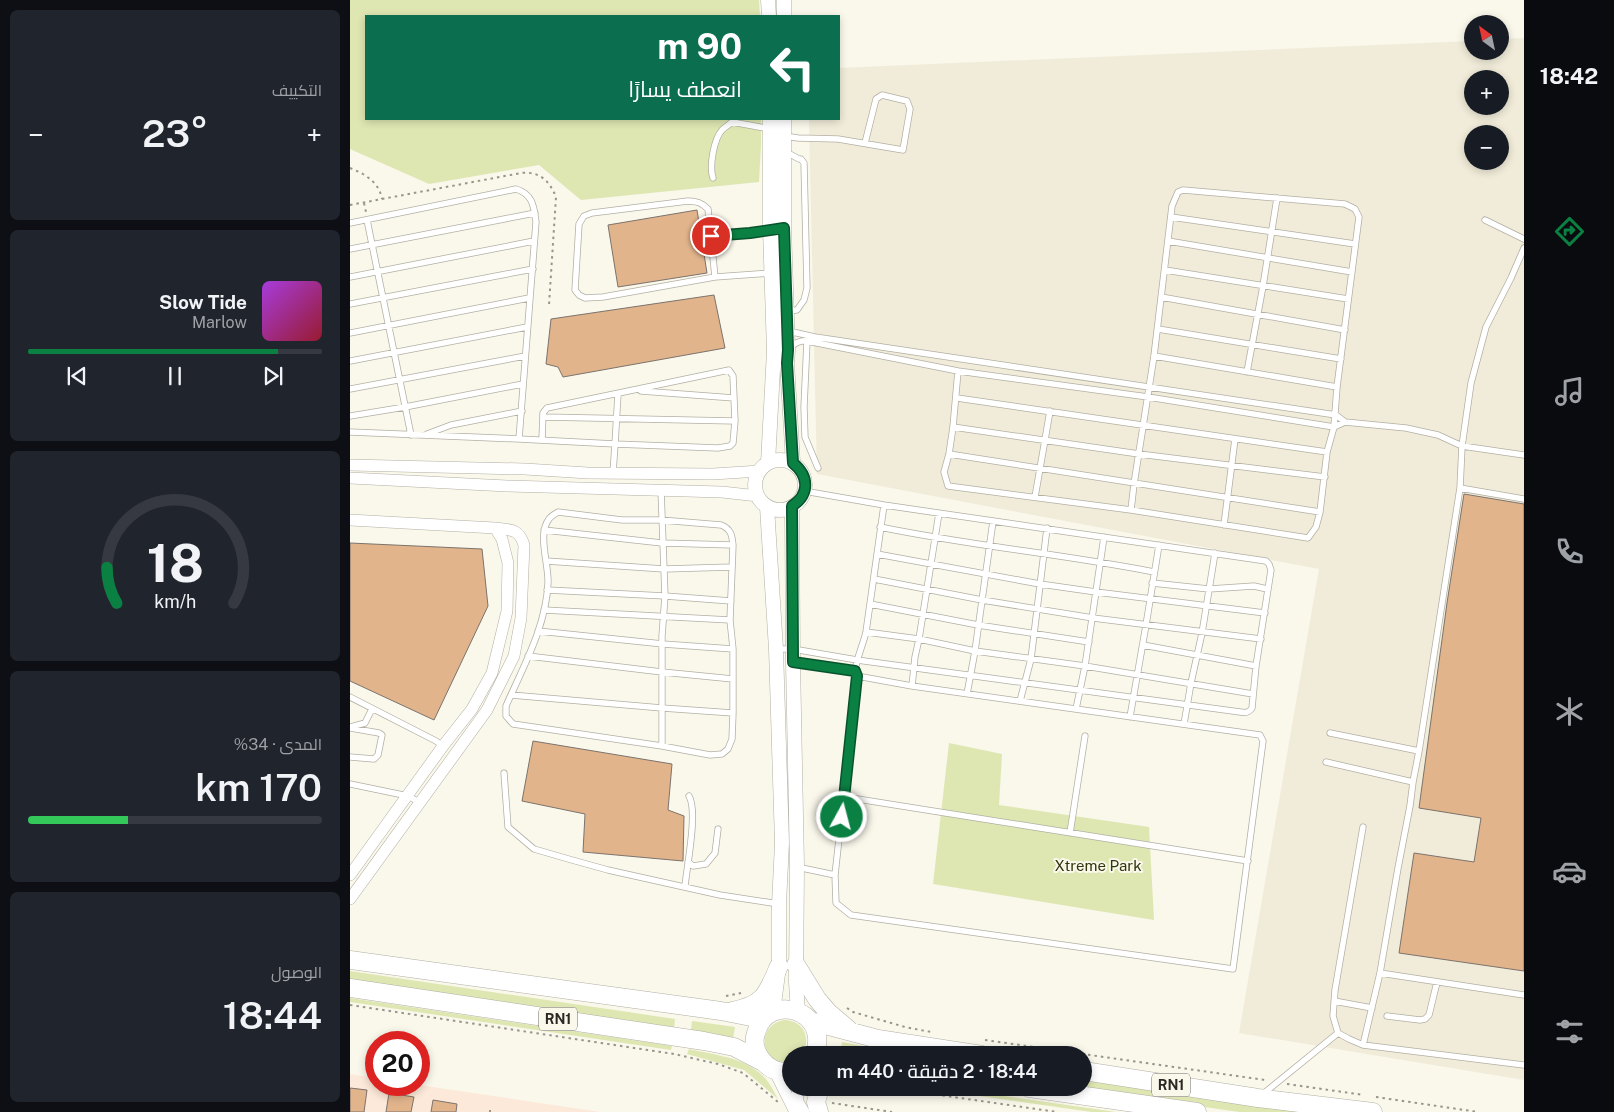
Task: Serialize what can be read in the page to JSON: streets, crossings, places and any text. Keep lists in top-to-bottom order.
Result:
{
  "streets": {
    "highway": ["RN1"]
  },
  "parks": ["Xtreme Park"],
  "north": "top left",
  "page": {
    "tabs": "18:42",
    "tile": [
      "التكييف",
      ["المدى · 34%", "170 km"],
      ["الوصول", "18:44"]
    ],
    "map_buttons": ["+", "−"],
    "turn": ["90 m", "انعطف يسارًا"],
    "heat": ["−", "23°", "+"],
    "song": ["Slow Tide", "Marlow"],
    "limit": "20",
    "trip": "18:44 · 2 دقيقة · 440 m",
    "gauge": ["18", "km/h"]
  }
}
